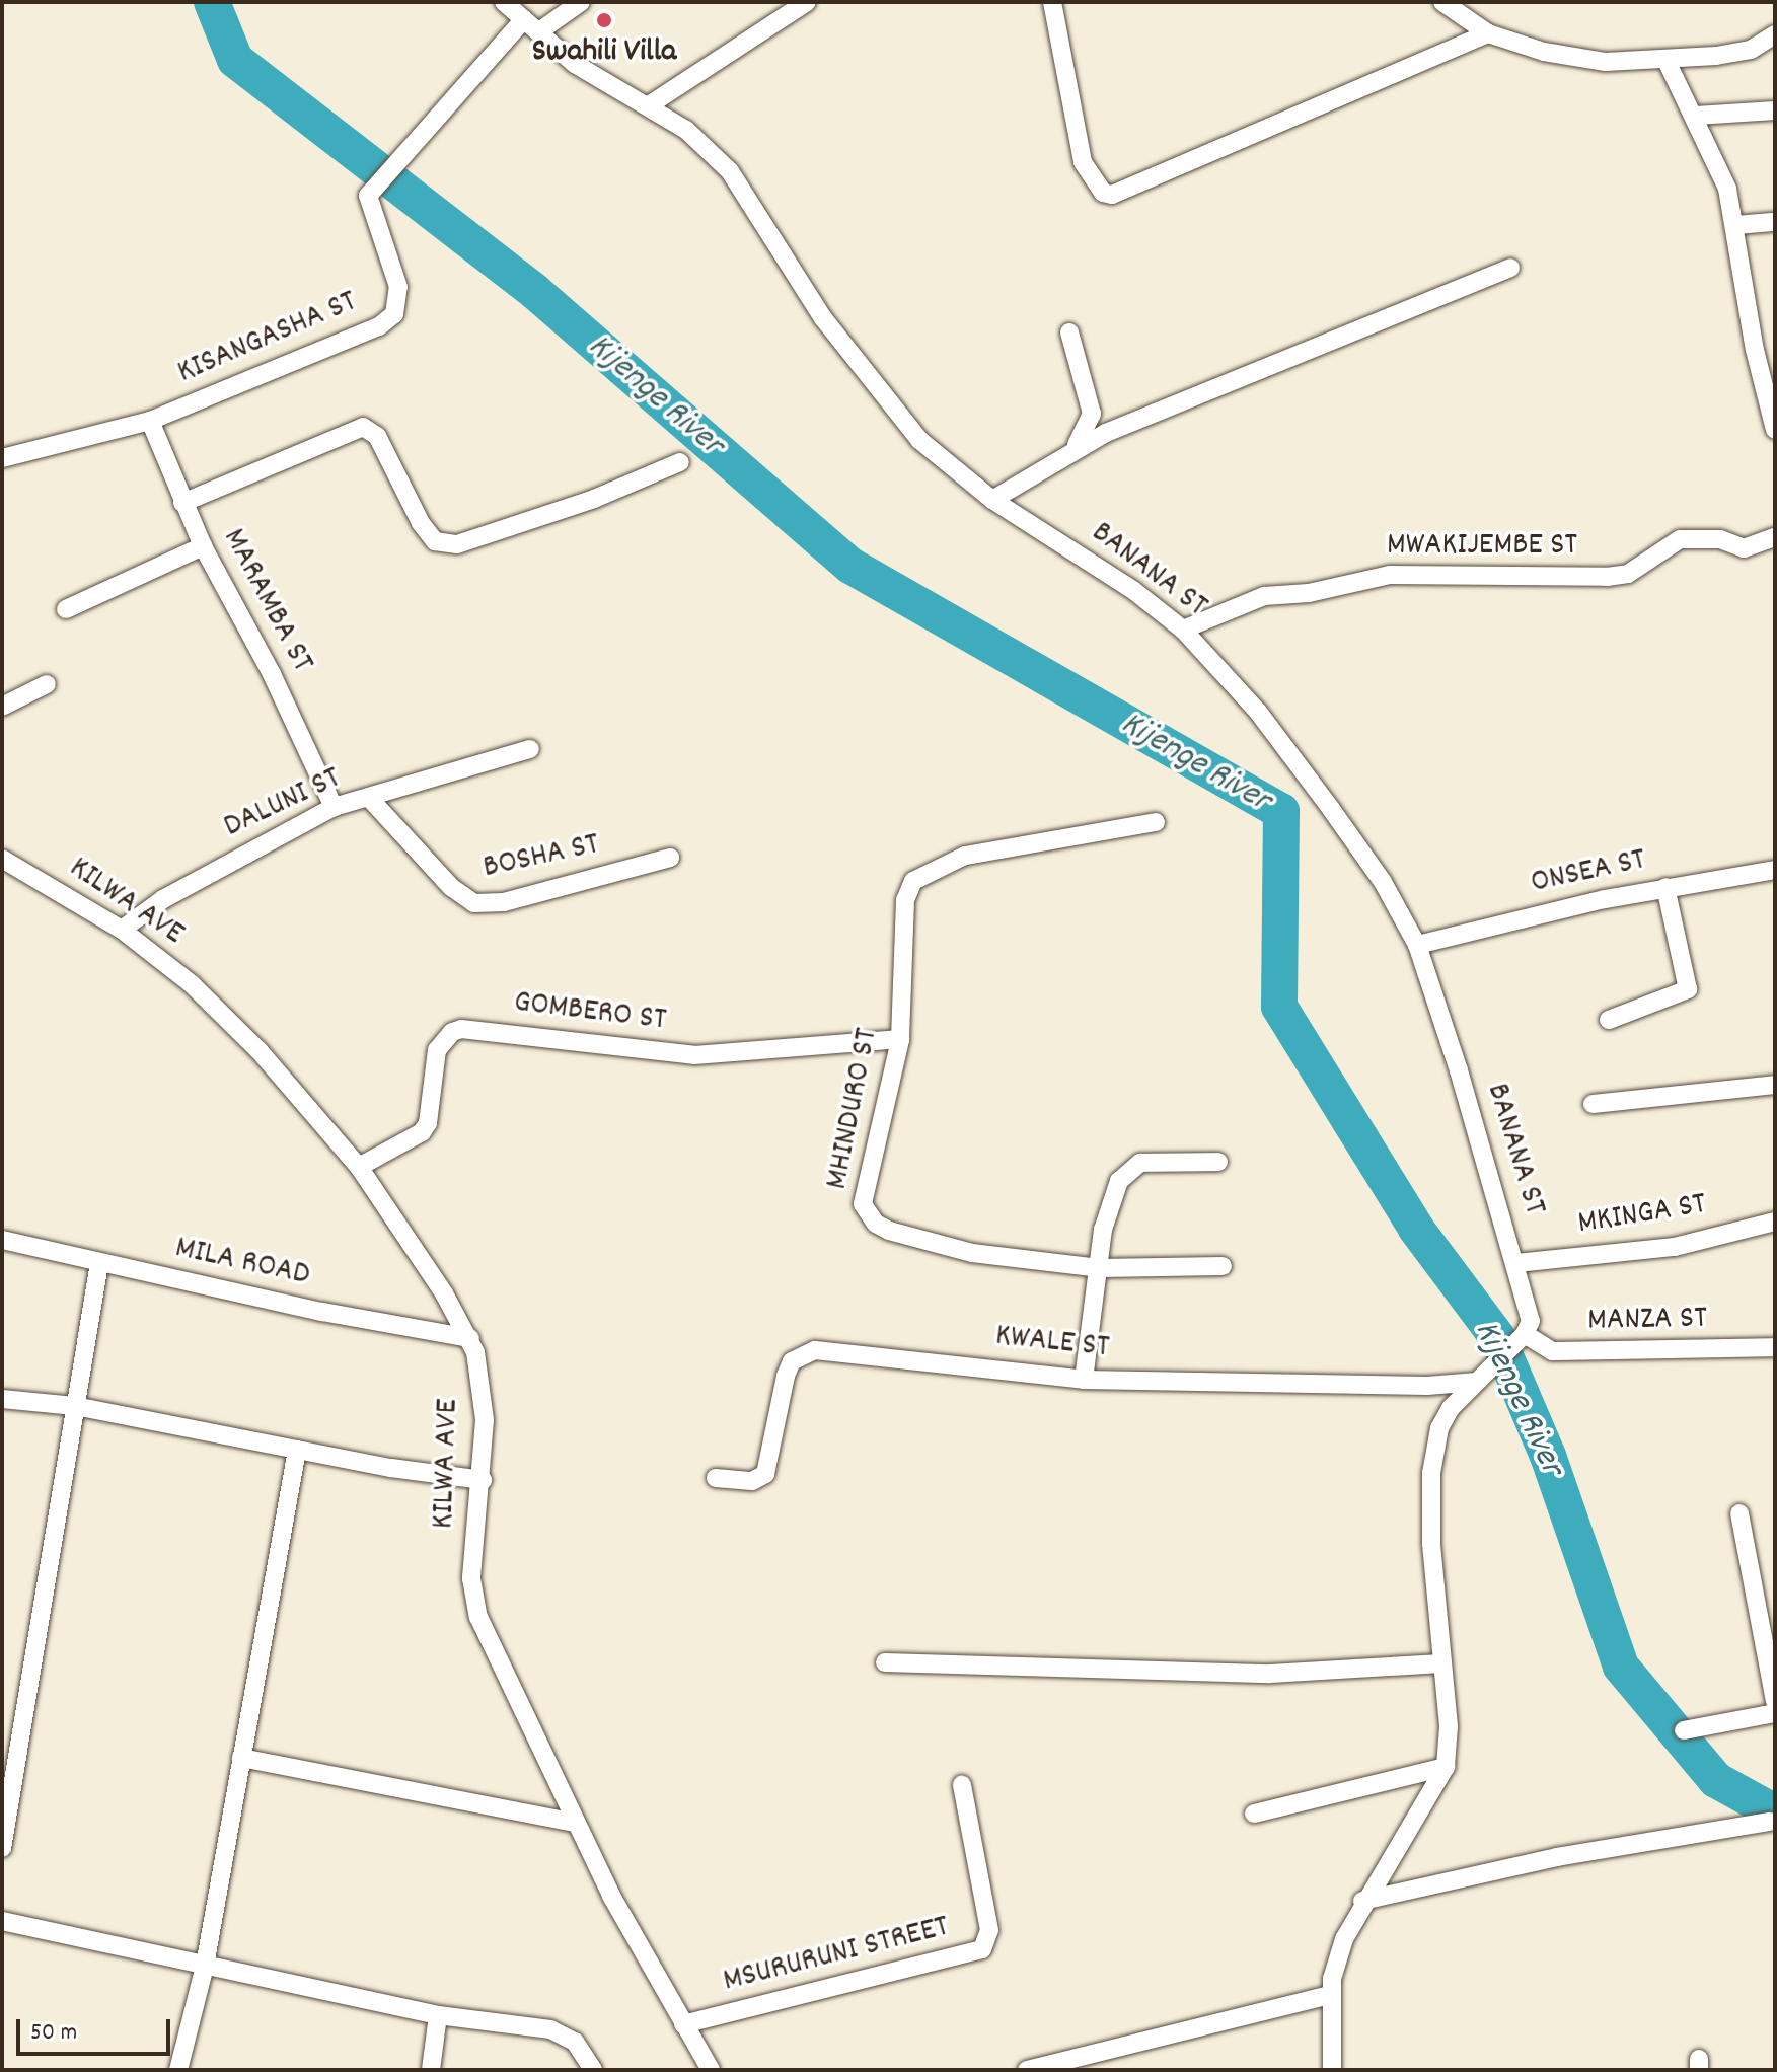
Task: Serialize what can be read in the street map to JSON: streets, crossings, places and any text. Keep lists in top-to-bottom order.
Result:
{
  "streets": {
    "street": [
      "KISANGASHA ST",
      "MWAKIJEMBE ST",
      "BANANA ST",
      "MARAMBA ST",
      "DALUNI ST",
      "BOSHA ST",
      "ONSEA ST",
      "KILWA AVE",
      "GOMBERO ST",
      "MHINDURO ST",
      "MKINGA ST",
      "MILA ROAD",
      "MANZA ST",
      "KWALE ST",
      "MSURURUNI STREET"
    ]
  },
  "crossings": [
    ["KISANGASHA ST", "BANANA ST"],
    ["KISANGASHA ST", "MARAMBA ST"],
    ["MWAKIJEMBE ST", "BANANA ST"],
    ["BANANA ST", "ONSEA ST"],
    ["BANANA ST", "MKINGA ST"],
    ["BANANA ST", "MANZA ST"],
    ["MARAMBA ST", "DALUNI ST"],
    ["DALUNI ST", "BOSHA ST"],
    ["DALUNI ST", "KILWA AVE"],
    ["KILWA AVE", "GOMBERO ST"],
    ["KILWA AVE", "MILA ROAD"],
    ["KILWA AVE", "MSURURUNI STREET"],
    ["GOMBERO ST", "MHINDURO ST"]
  ],
  "water": ["Kijenge River"],
  "places": ["Swahili Villa"],
  "scale_bar": "50 m"
}
